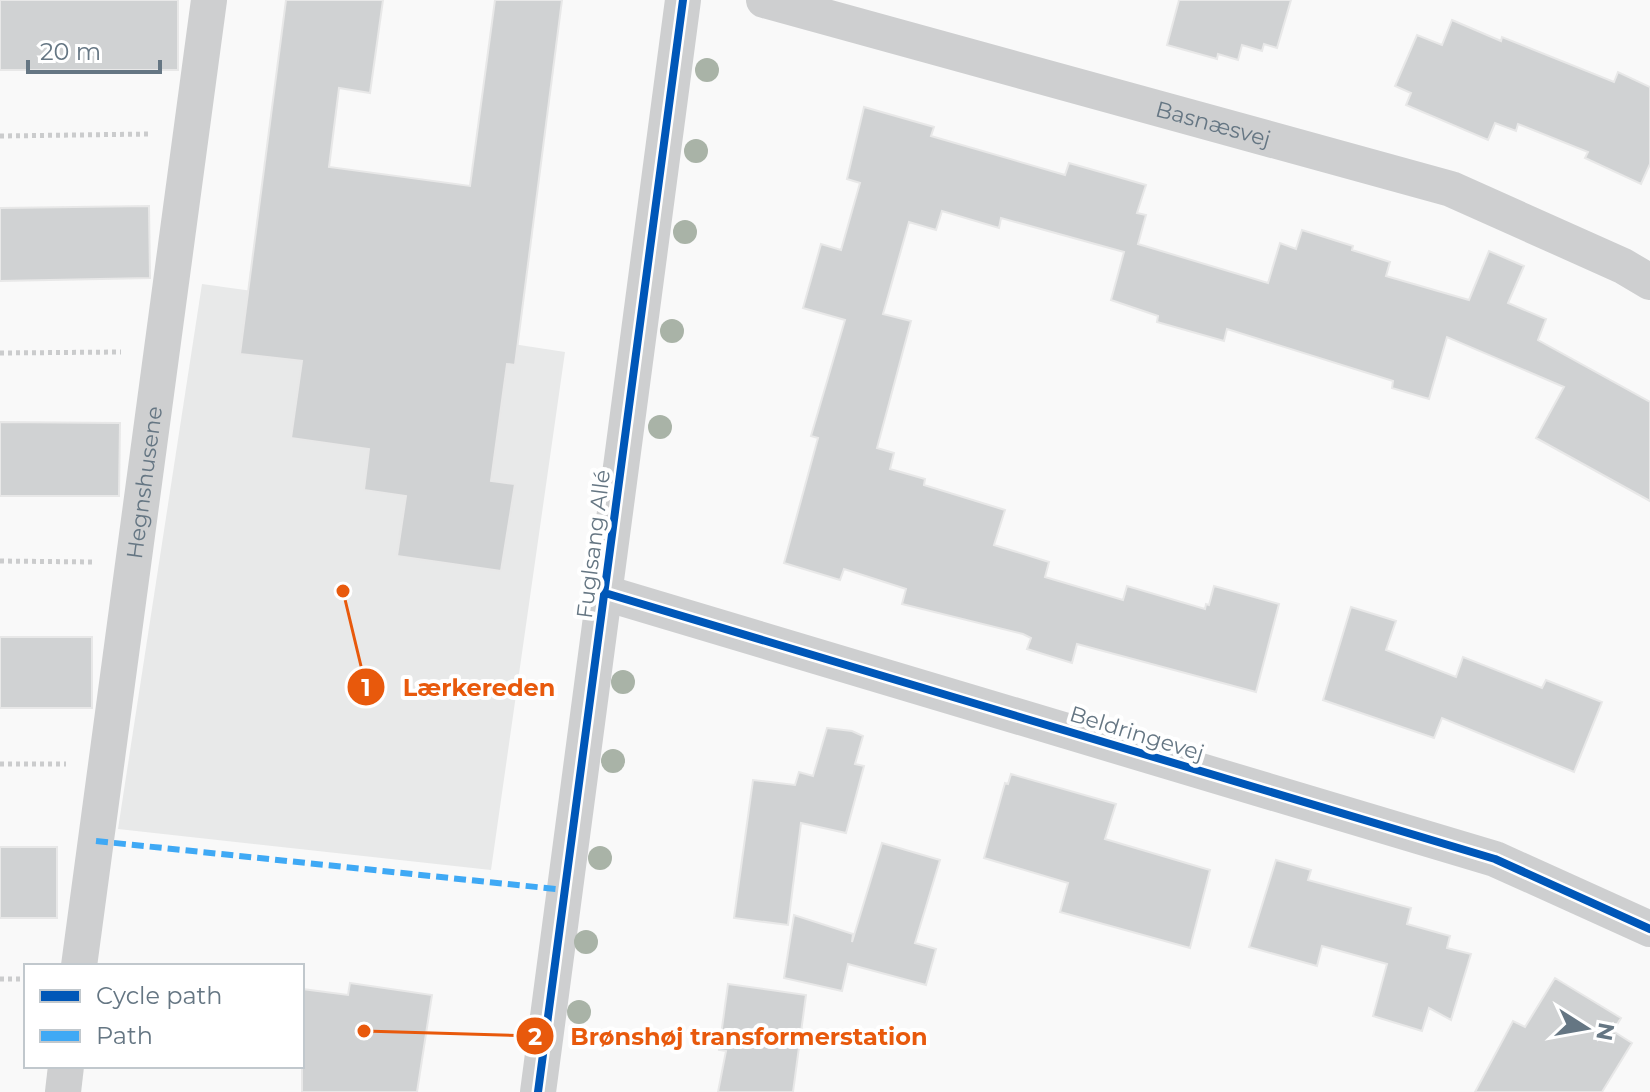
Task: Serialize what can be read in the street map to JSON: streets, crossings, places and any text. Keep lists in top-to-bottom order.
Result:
{
  "streets": {
    "street": [
      "Basnæsvej",
      "Hegnshusene",
      "Fuglsang Allé",
      "Beldringevej"
    ]
  },
  "crossings": [
    ["Fuglsang Allé", "Beldringevej"]
  ],
  "places": ["Lærkereden", "Brønshøj transformerstation"],
  "legend": ["Cycle path", "Path"],
  "scale_bar": "20 m",
  "north": "right"
}
